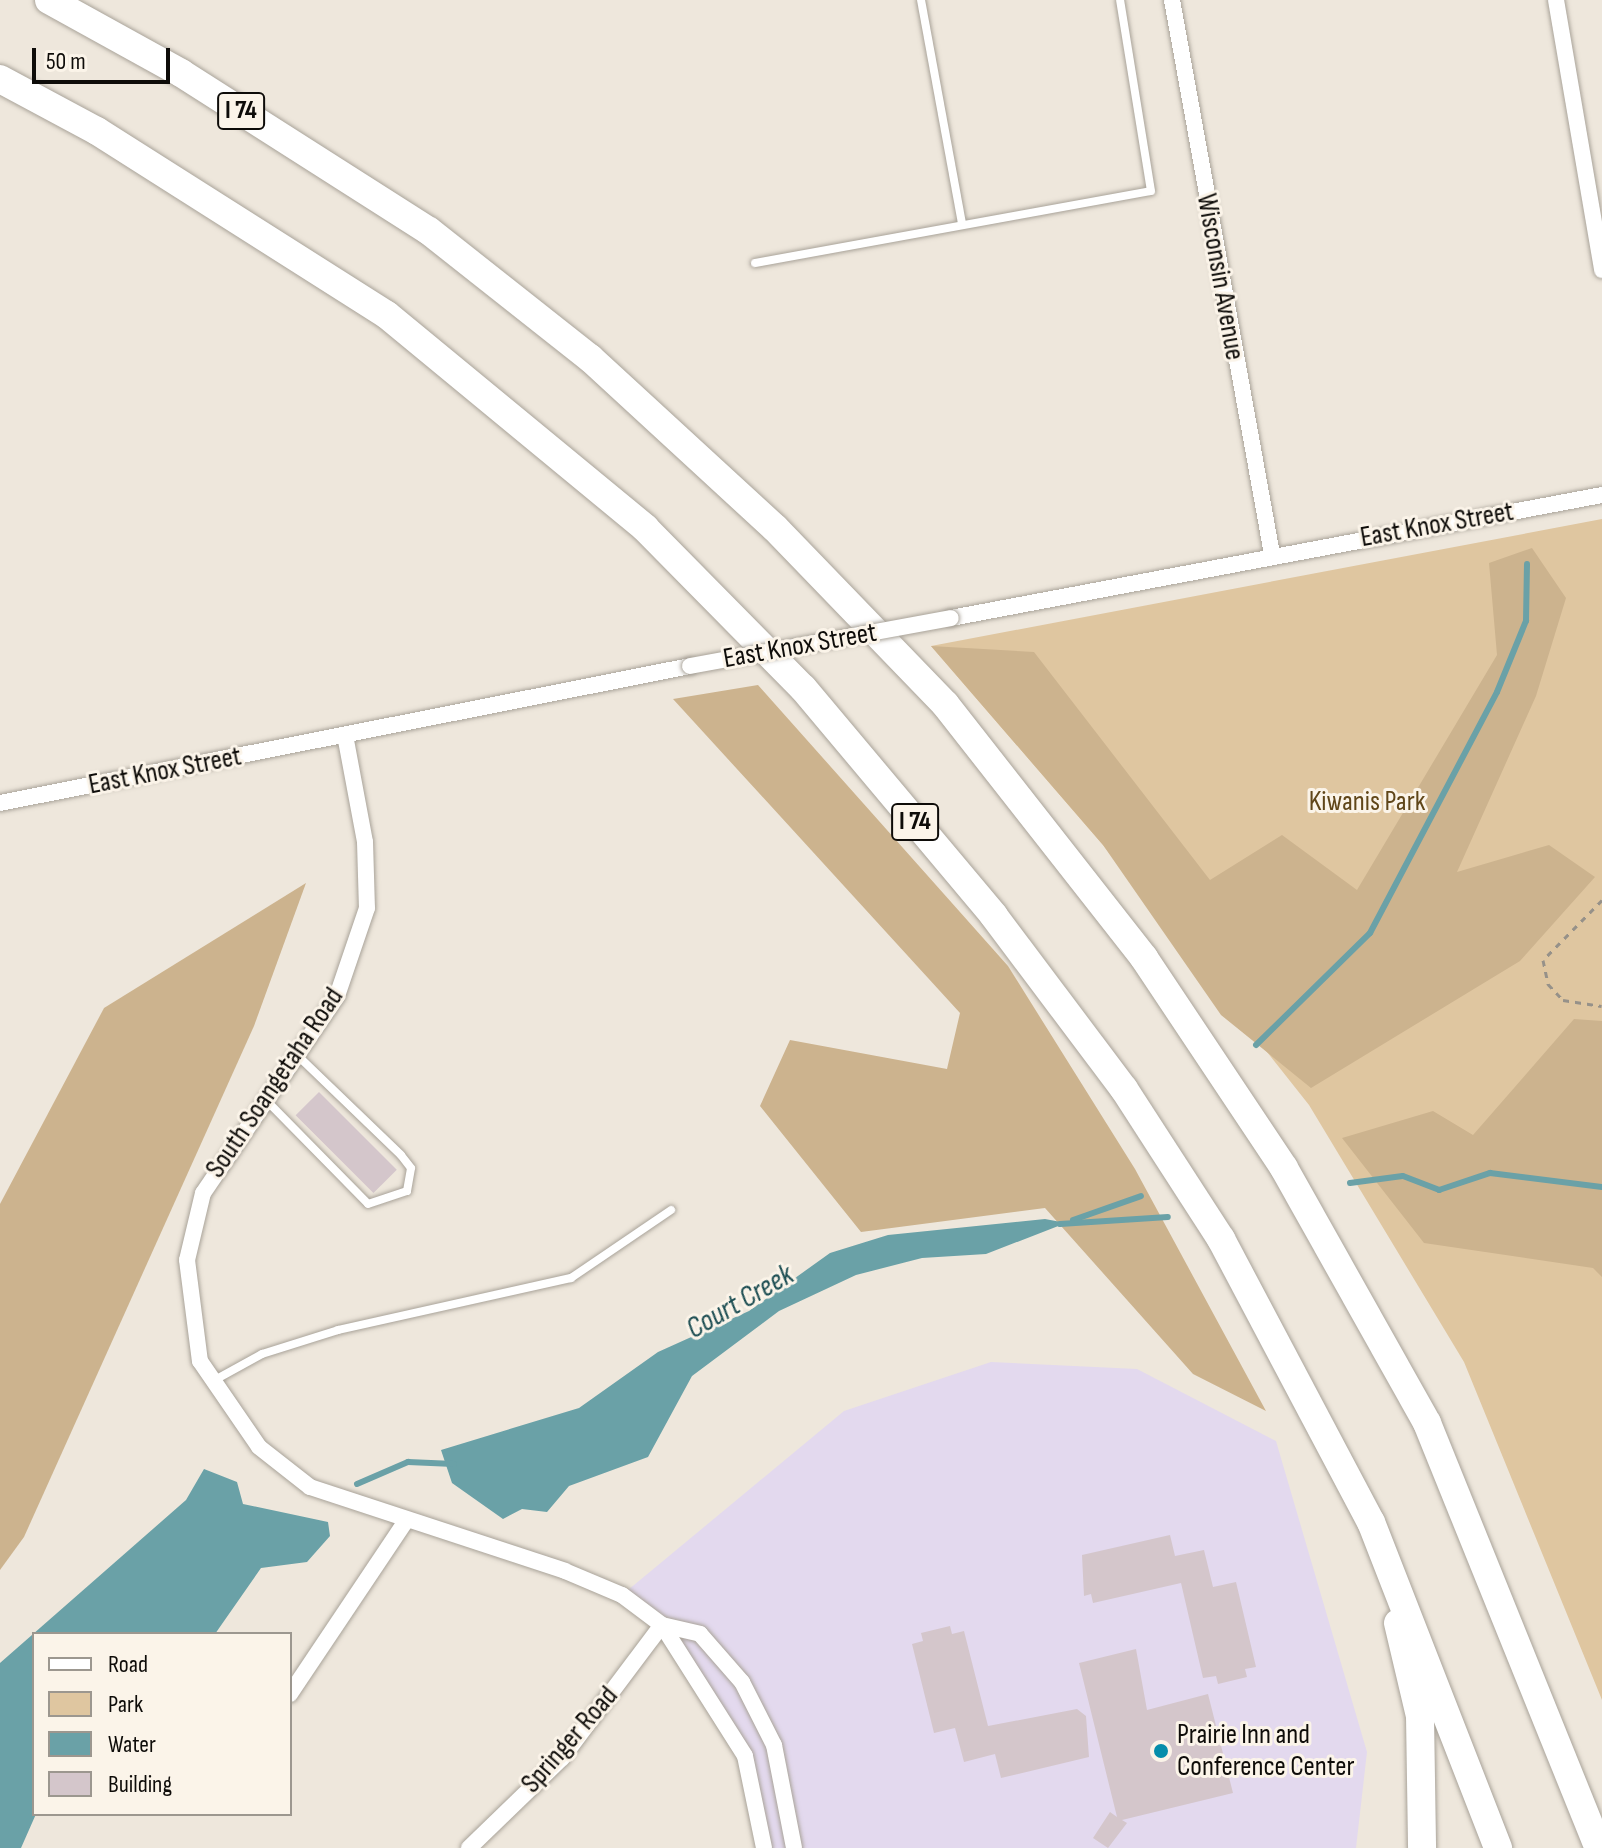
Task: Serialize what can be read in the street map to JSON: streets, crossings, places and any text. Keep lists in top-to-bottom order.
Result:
{
  "streets": {
    "highway": ["I 74"],
    "street": [
      "Wisconsin Avenue",
      "East Knox Street",
      "South Soangetaha Road",
      "Springer Road"
    ]
  },
  "crossings": [
    ["Wisconsin Avenue", "East Knox Street"],
    ["East Knox Street", "South Soangetaha Road"],
    ["South Soangetaha Road", "Springer Road"]
  ],
  "water": ["Court Creek"],
  "parks": ["Kiwanis Park"],
  "places": ["Prairie Inn and Conference Center"],
  "legend": [
    "Road",
    "Park",
    "Water",
    "Building"
  ],
  "scale_bar": "50 m"
}
